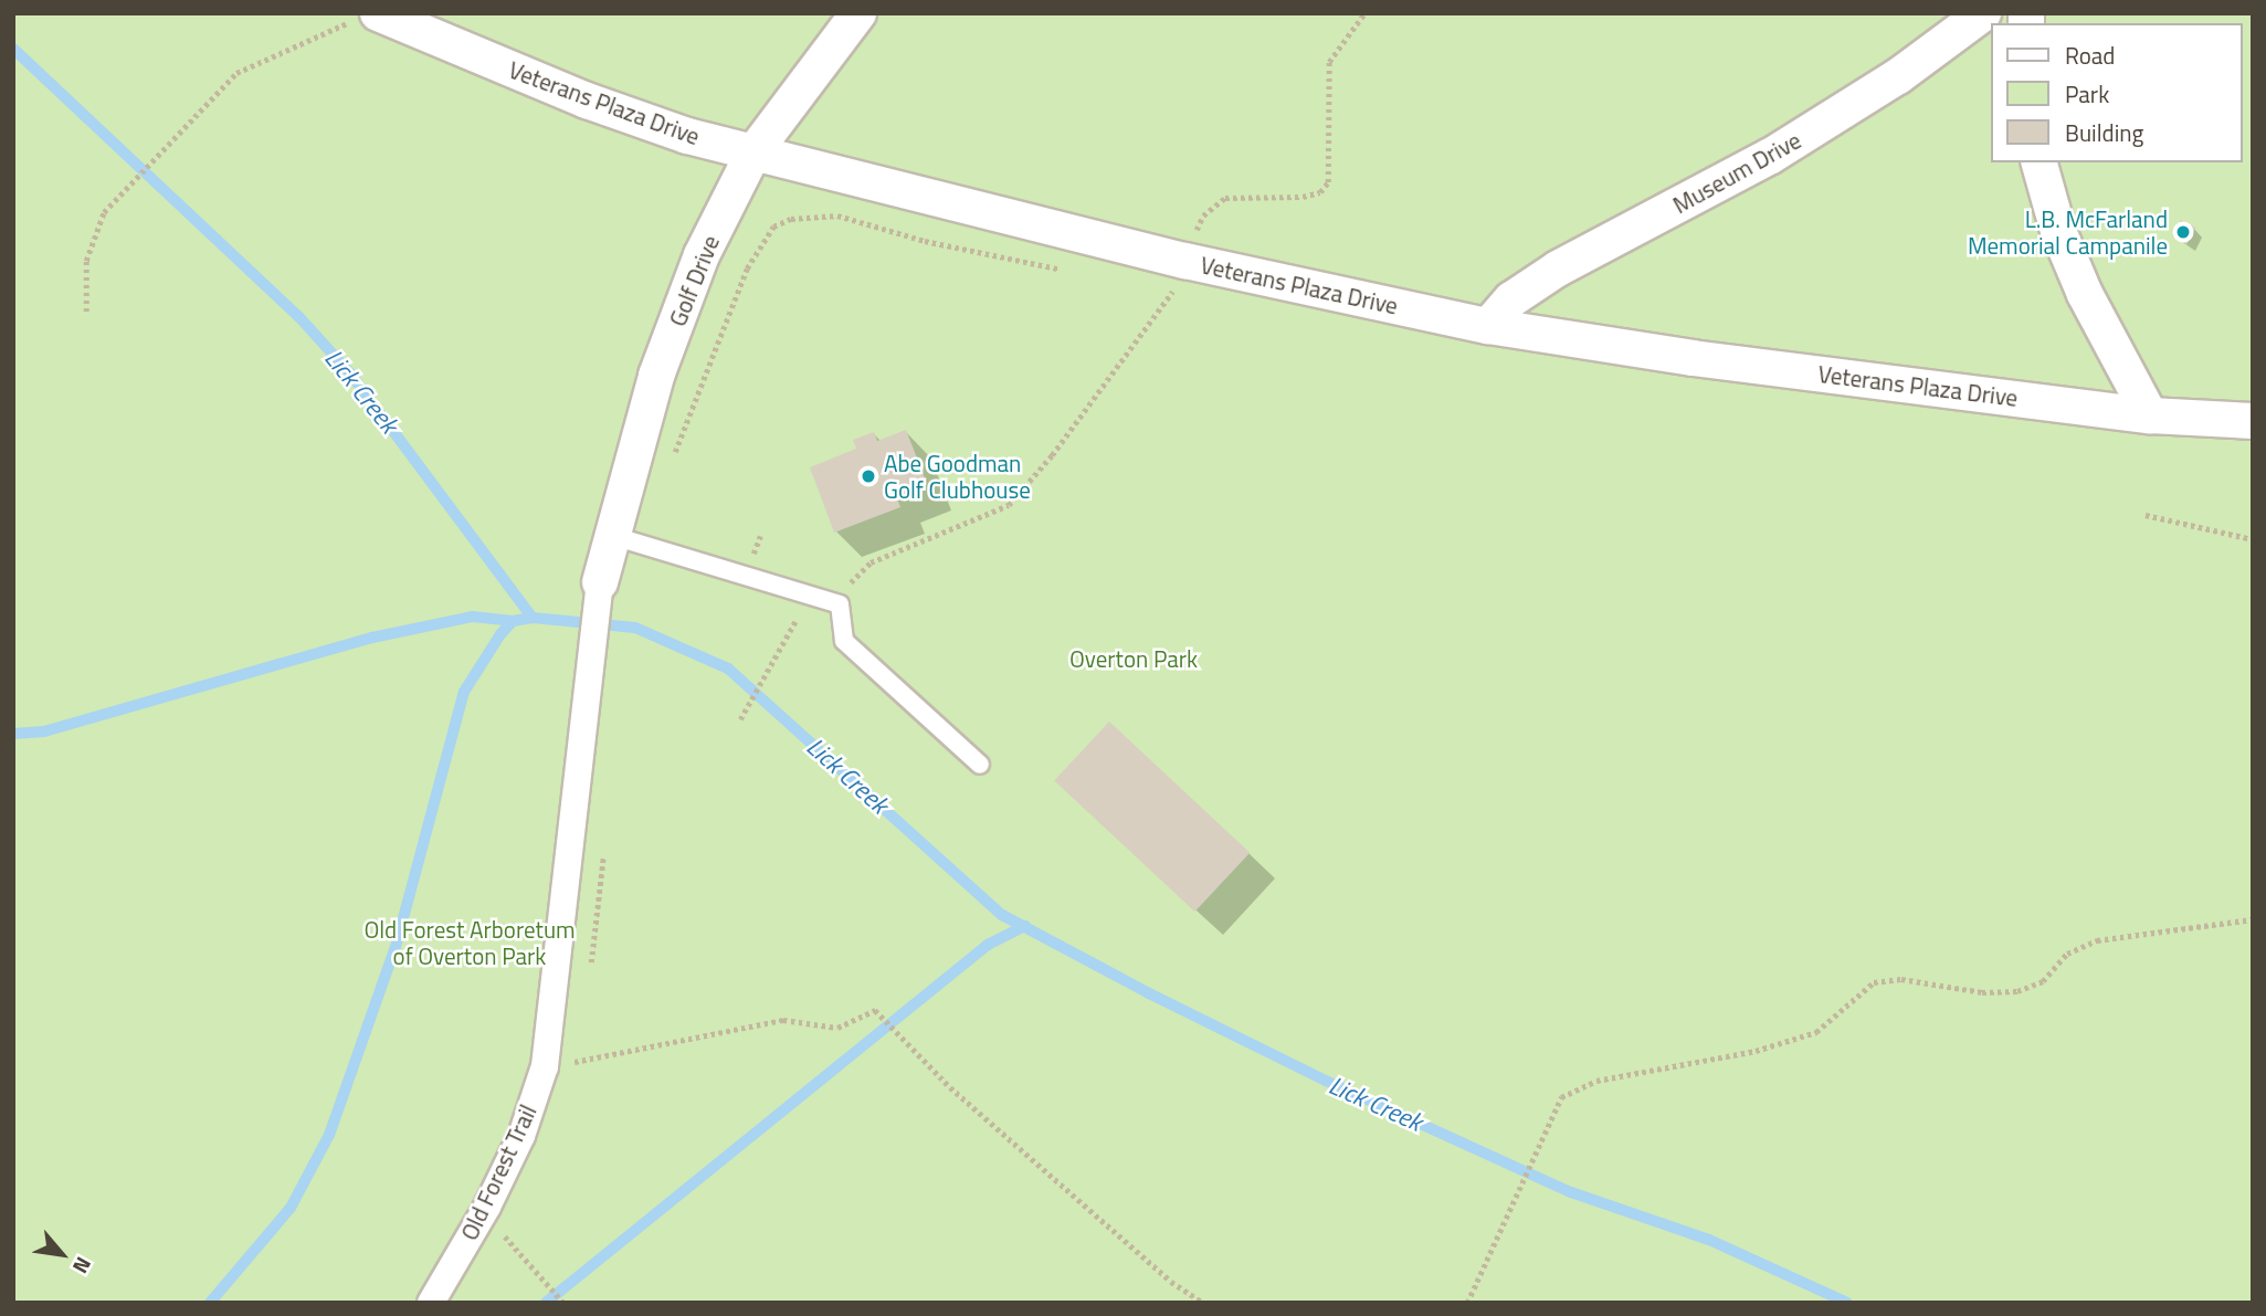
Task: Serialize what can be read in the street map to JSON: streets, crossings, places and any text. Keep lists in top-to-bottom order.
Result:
{
  "streets": {
    "street": [
      "Veterans Plaza Drive",
      "Museum Drive",
      "Golf Drive",
      "Old Forest Trail"
    ]
  },
  "crossings": [
    ["Veterans Plaza Drive", "Museum Drive"],
    ["Veterans Plaza Drive", "Golf Drive"],
    ["Golf Drive", "Old Forest Trail"]
  ],
  "water": ["Lick Creek"],
  "parks": ["Overton Park", "Old Forest Arboretum of Overton Park"],
  "places": ["L.B. McFarland Memorial Campanile", "Abe Goodman Golf Clubhouse"],
  "legend": ["Road", "Park", "Building"],
  "north": "bottom right"
}
